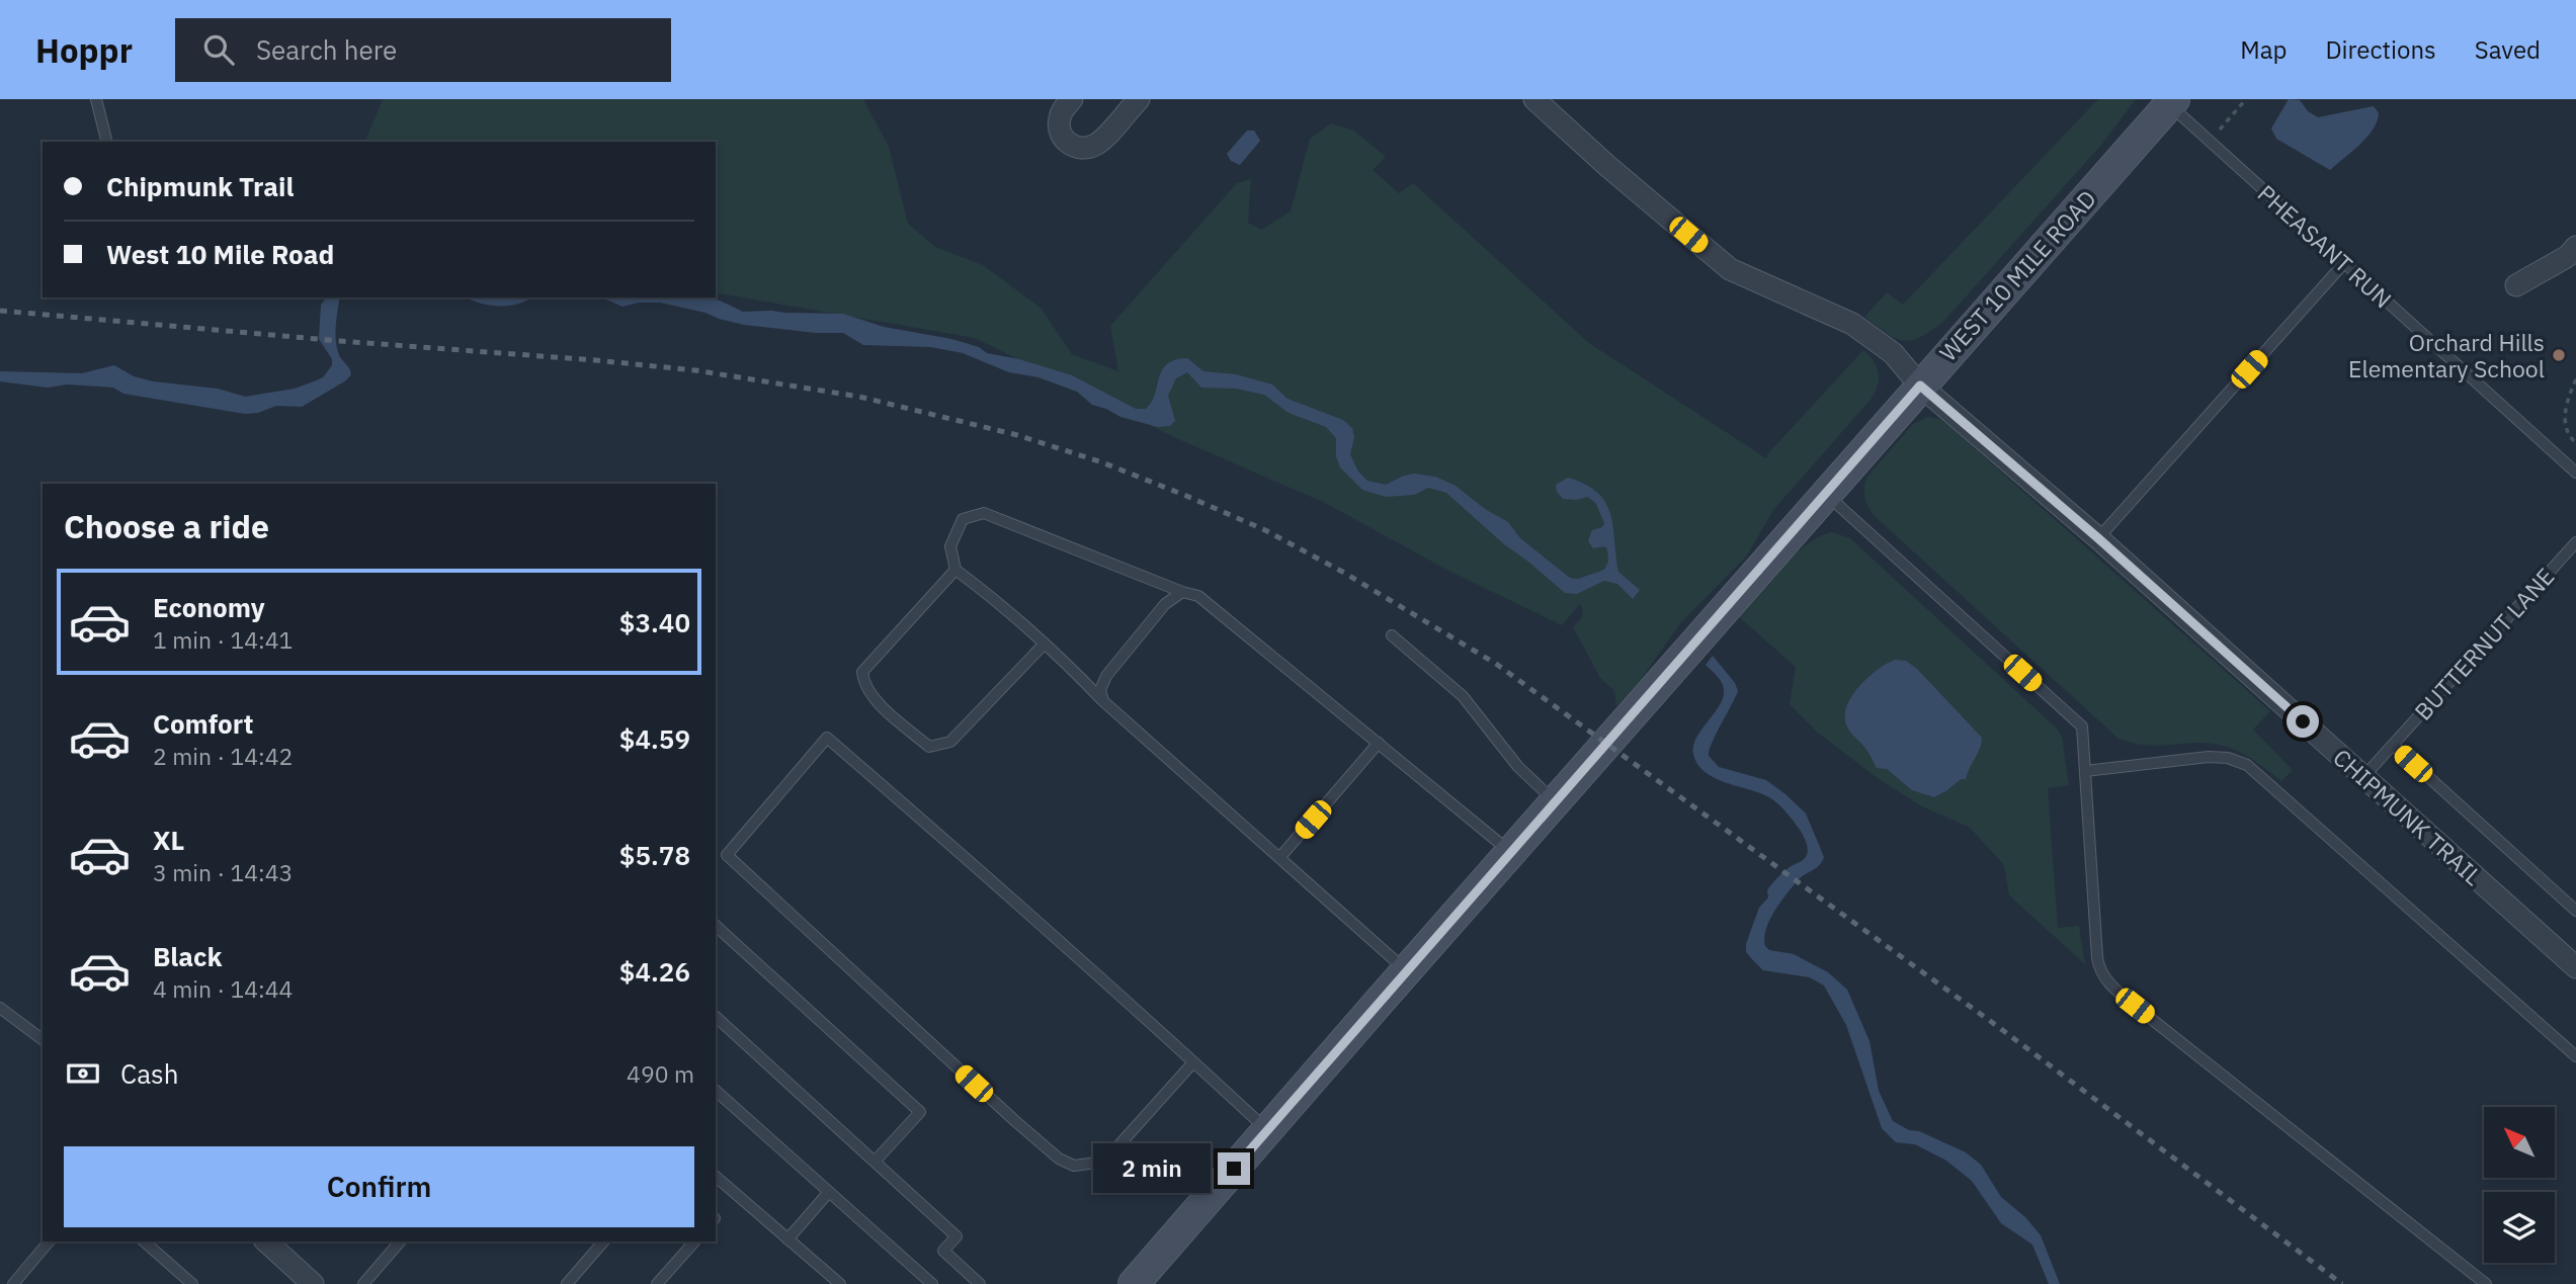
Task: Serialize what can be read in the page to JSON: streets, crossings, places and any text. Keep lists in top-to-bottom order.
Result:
{
  "streets": {
    "main road": ["WEST 10 MILE ROAD"],
    "street": ["CHIPMUNK TRAIL"],
    "lane": ["PHEASANT RUN", "BUTTERNUT LANE"]
  },
  "crossings": [
    ["PHEASANT RUN", "WEST 10 MILE ROAD"],
    ["WEST 10 MILE ROAD", "CHIPMUNK TRAIL"],
    ["BUTTERNUT LANE", "CHIPMUNK TRAIL"]
  ],
  "places": ["Orchard Hills Elementary School"],
  "north": "top left",
  "page": {
    "header": "Hoppr",
    "search": "Search here",
    "nav": ["Map", "Directions", "Saved"],
    "banner": ["Chipmunk Trail", "West 10 Mile Road"],
    "heading": "Choose a ride",
    "list": [
      {
        "name": "Economy",
        "note": "1 min · 14:41",
        "value": "$3.40"
      },
      {
        "name": "Comfort",
        "note": "2 min · 14:42",
        "value": "$4.59"
      },
      {
        "name": "XL",
        "note": "3 min · 14:43",
        "value": "$5.78"
      },
      {
        "name": "Black",
        "note": "4 min · 14:44",
        "value": "$4.26"
      }
    ],
    "pay": ["Cash", "490 m"],
    "buttons": "Confirm",
    "bubble": "2 min"
  }
}
